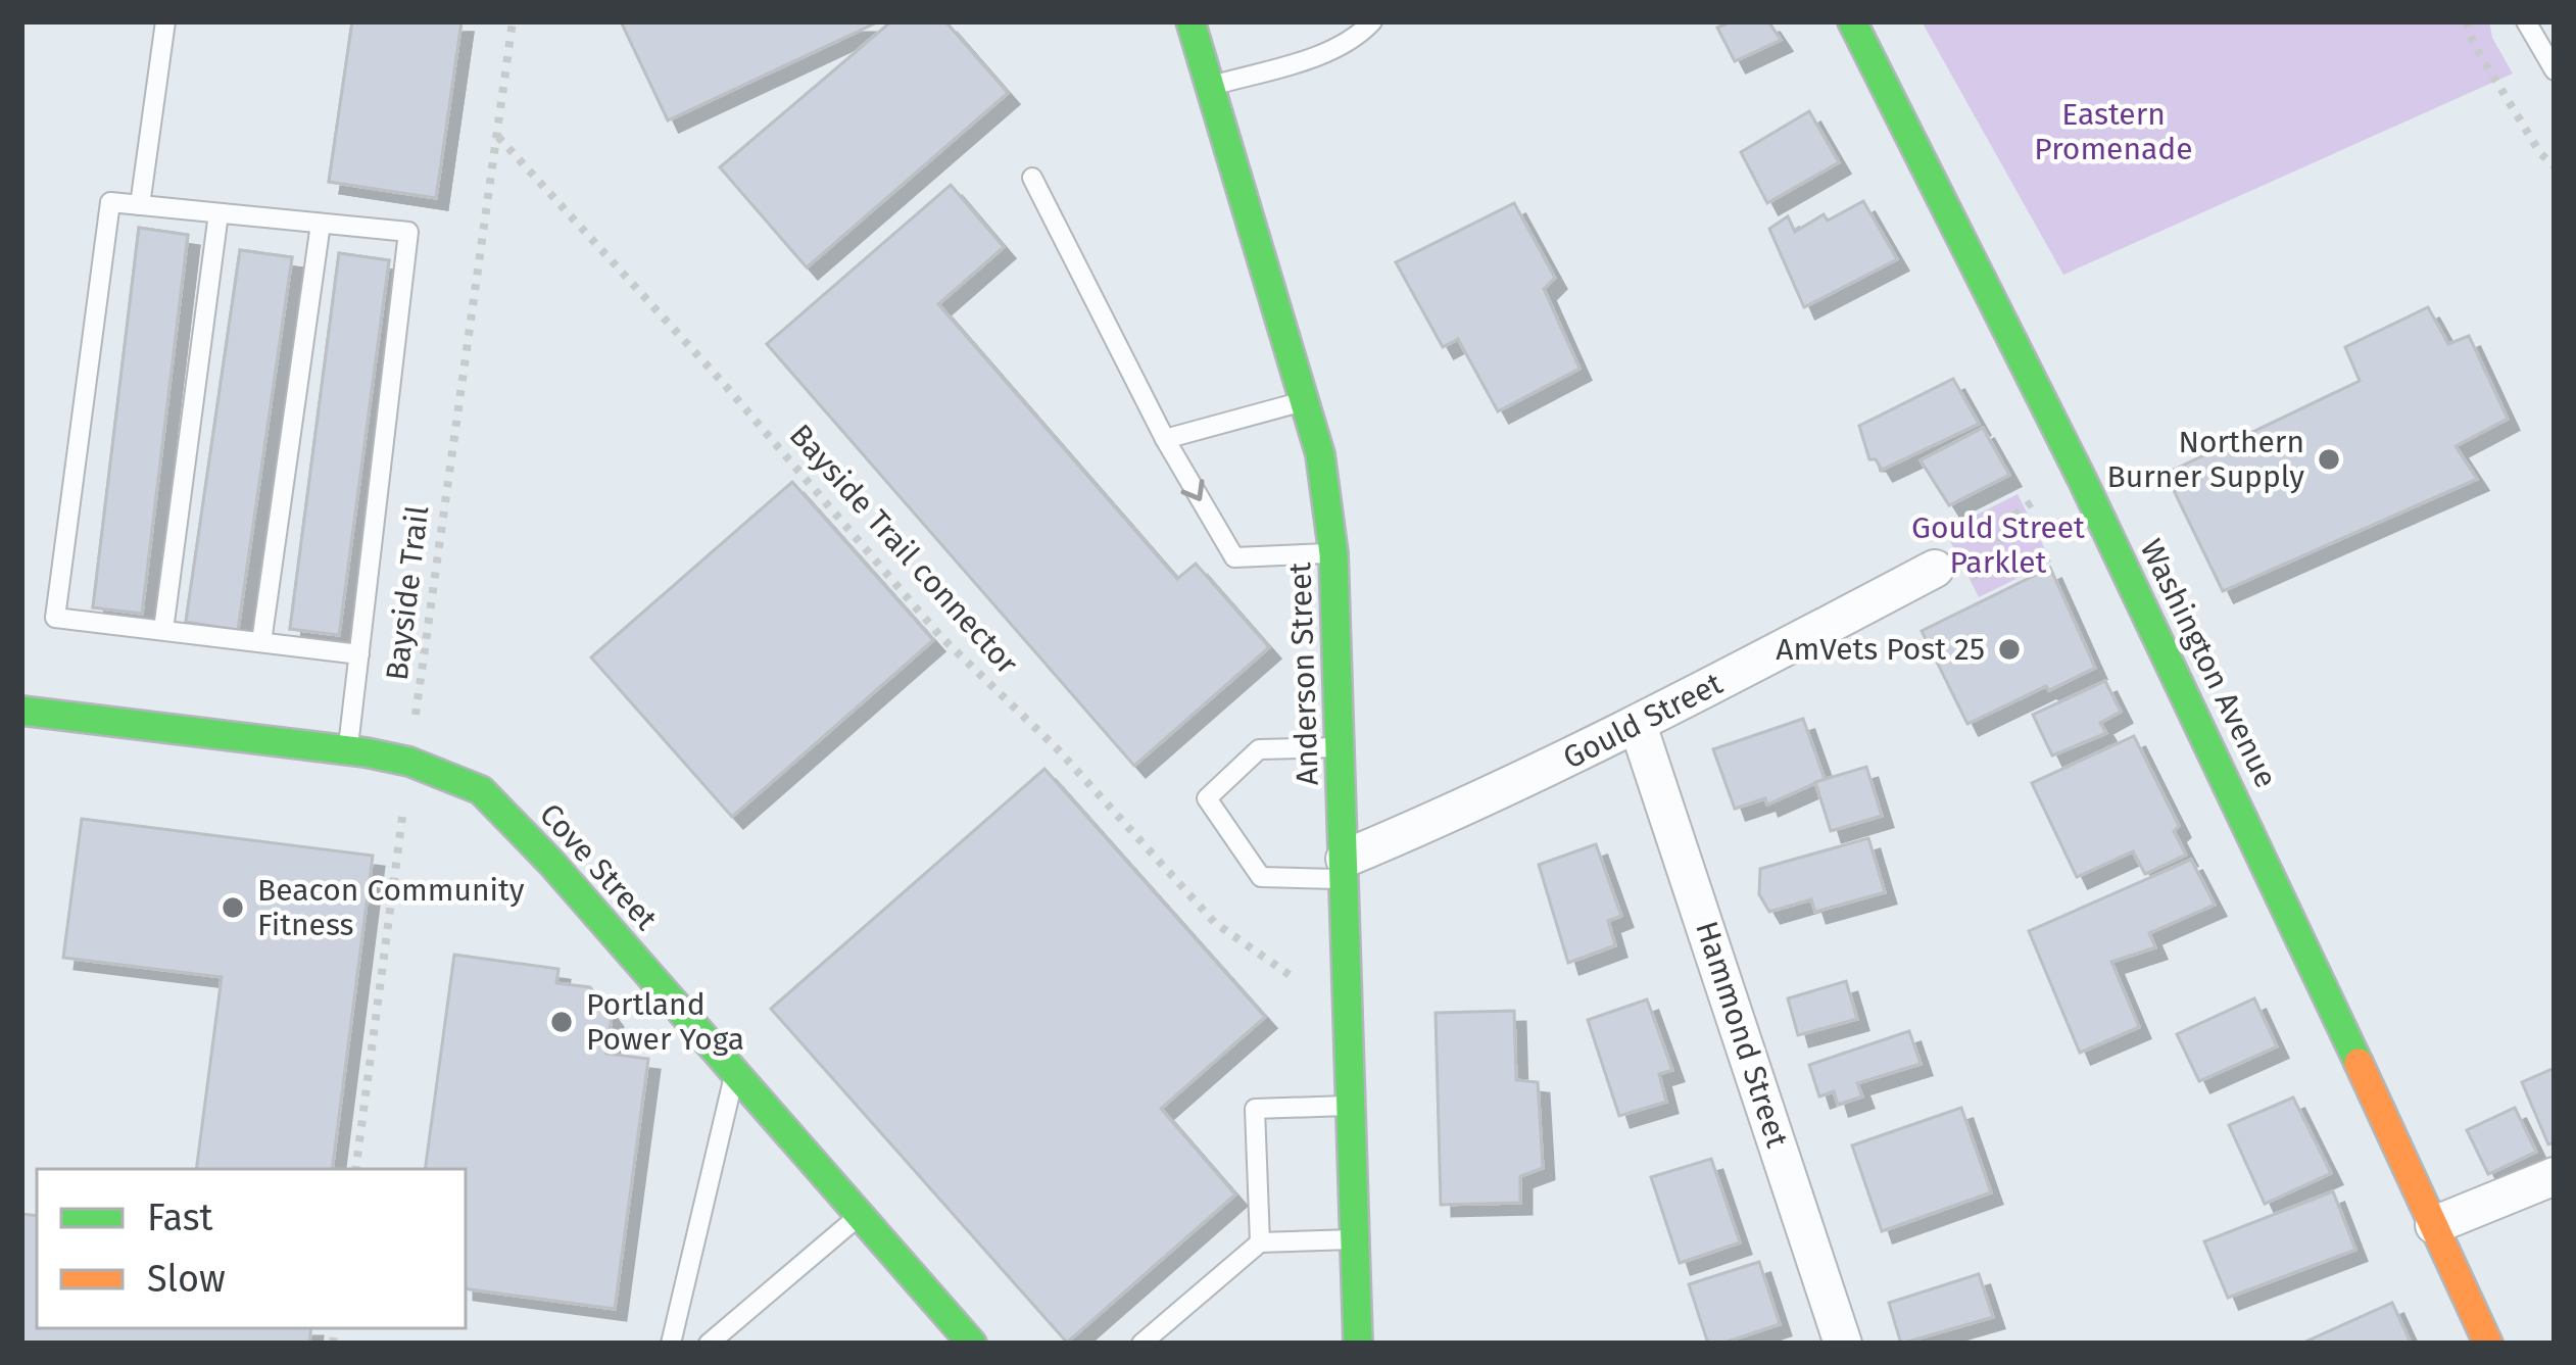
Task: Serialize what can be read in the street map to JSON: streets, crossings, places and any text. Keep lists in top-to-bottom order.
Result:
{
  "streets": {
    "street": [
      "Washington Avenue",
      "Anderson Street",
      "Gould Street",
      "Cove Street",
      "Hammond Street"
    ],
    "path": ["Bayside Trail connector", "Bayside Trail"]
  },
  "crossings": [
    ["Bayside Trail connector", "Bayside Trail"],
    ["Bayside Trail", "Cove Street"],
    ["Anderson Street", "Gould Street"],
    ["Gould Street", "Hammond Street"]
  ],
  "parks": ["Eastern Promenade", "Gould Street Parklet"],
  "places": [
    "Northern Burner Supply",
    "AmVets Post 25",
    "Beacon Community Fitness",
    "Portland Power Yoga"
  ],
  "legend": ["Fast", "Slow"]
}
